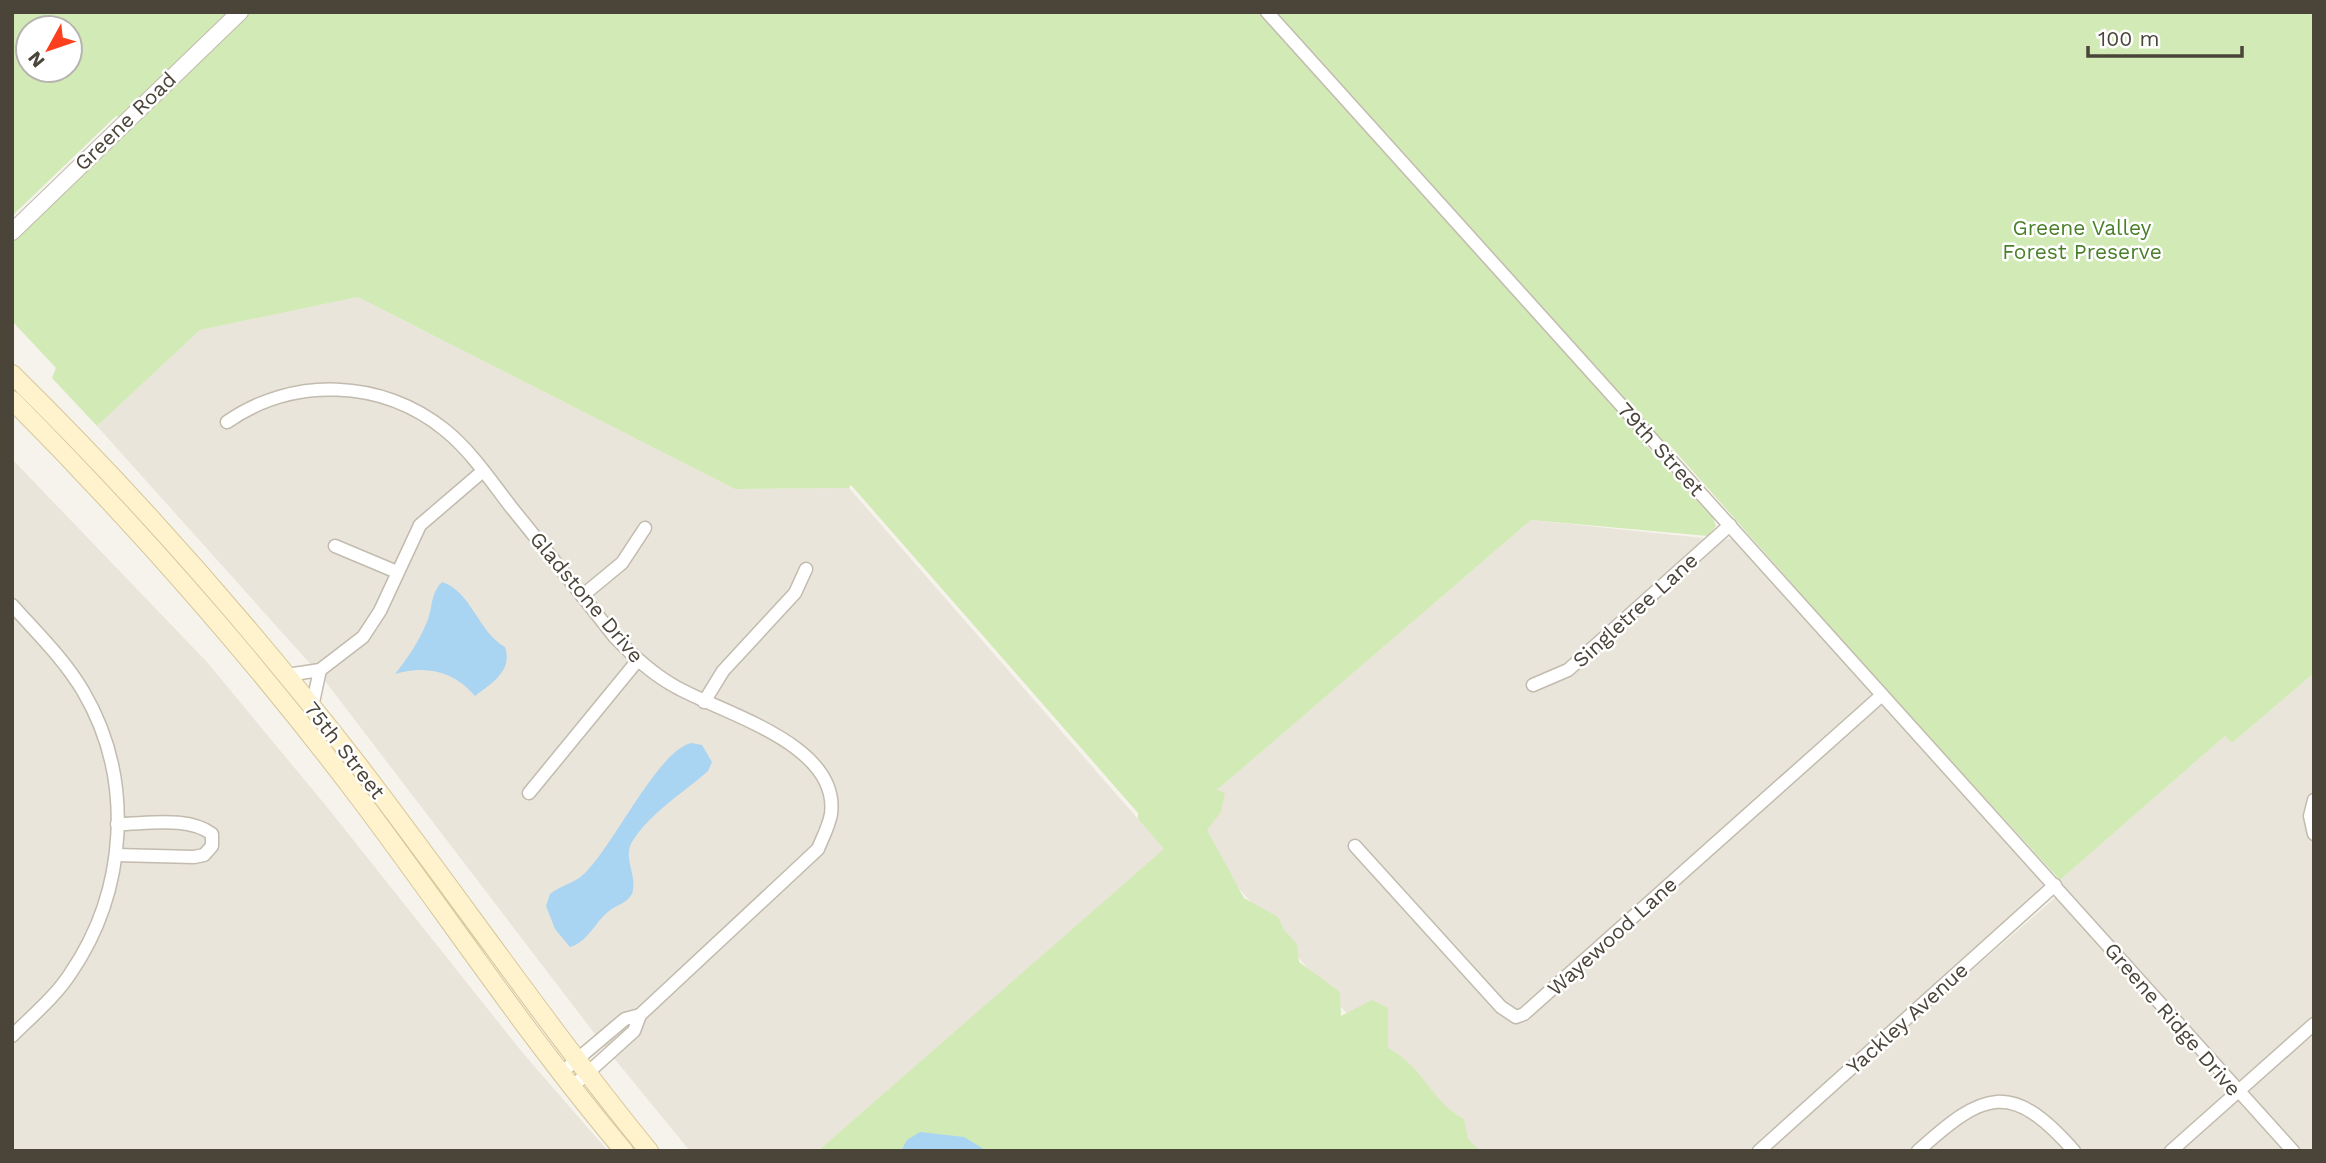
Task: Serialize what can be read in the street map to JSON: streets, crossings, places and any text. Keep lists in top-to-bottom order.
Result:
{
  "streets": {
    "main road": ["75th Street"],
    "street": [
      "Greene Road",
      "79th Street",
      "Gladstone Drive",
      "Singletree Lane",
      "Wayewood Lane",
      "Yackley Avenue",
      "Greene Ridge Drive"
    ]
  },
  "crossings": [
    ["79th Street", "Singletree Lane"],
    ["79th Street", "Wayewood Lane"],
    ["79th Street", "Yackley Avenue"],
    ["79th Street", "Greene Ridge Drive"],
    ["Gladstone Drive", "75th Street"],
    ["Yackley Avenue", "Greene Ridge Drive"]
  ],
  "parks": ["Greene Valley Forest Preserve"],
  "scale_bar": "100 m",
  "north": "bottom left"
}
